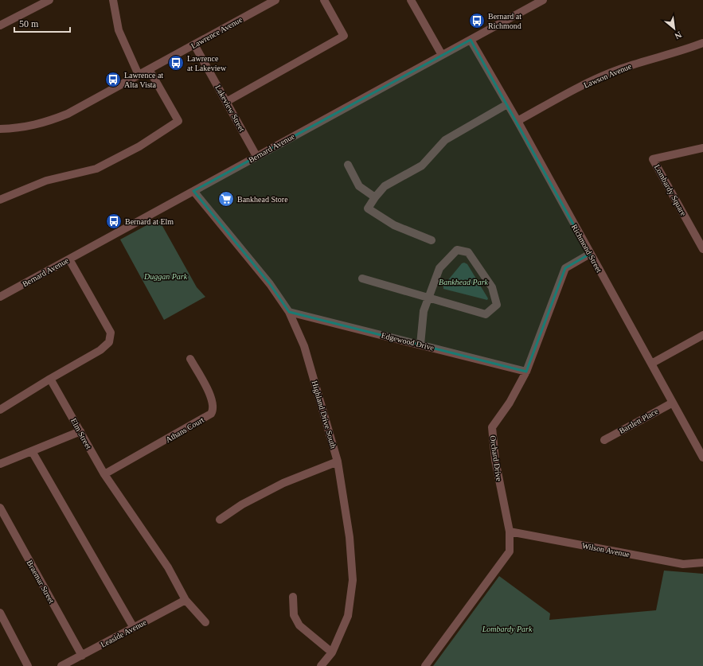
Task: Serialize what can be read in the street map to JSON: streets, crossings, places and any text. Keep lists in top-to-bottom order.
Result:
{
  "streets": {
    "street": [
      "Lawrence Avenue",
      "Lawson Avenue",
      "Lakeview Street",
      "Bernard Avenue",
      "Lombardy Square",
      "Richmond Street",
      "Edgewood Drive",
      "Highland Drive South",
      "Bartlett Place",
      "Athans Court",
      "Elm Street",
      "Orchard Drive",
      "Wilson Avenue",
      "Braemar Street",
      "Leaside Avenue"
    ]
  },
  "crossings": [
    ["Lawrence Avenue", "Lakeview Street"],
    ["Lawson Avenue", "Richmond Street"],
    ["Lakeview Street", "Bernard Avenue"],
    ["Bernard Avenue", "Richmond Street"],
    ["Bernard Avenue", "Highland Drive South"],
    ["Richmond Street", "Bartlett Place"],
    ["Richmond Street", "Orchard Drive"],
    ["Edgewood Drive", "Highland Drive South"],
    ["Edgewood Drive", "Orchard Drive"],
    ["Athans Court", "Elm Street"],
    ["Elm Street", "Leaside Avenue"],
    ["Orchard Drive", "Wilson Avenue"],
    ["Braemar Street", "Leaside Avenue"]
  ],
  "parks": ["Duggan Park", "Bankhead Park", "Lombardy Park"],
  "places": {
    "bus stop": [
      "Bernard at Richmond",
      "Lawrence at Lakeview",
      "Lawrence at Alta Vista",
      "Bernard at Elm"
    ],
    "supermarket": ["Bankhead Store"]
  },
  "scale_bar": "50 m",
  "north": "bottom right"
}
